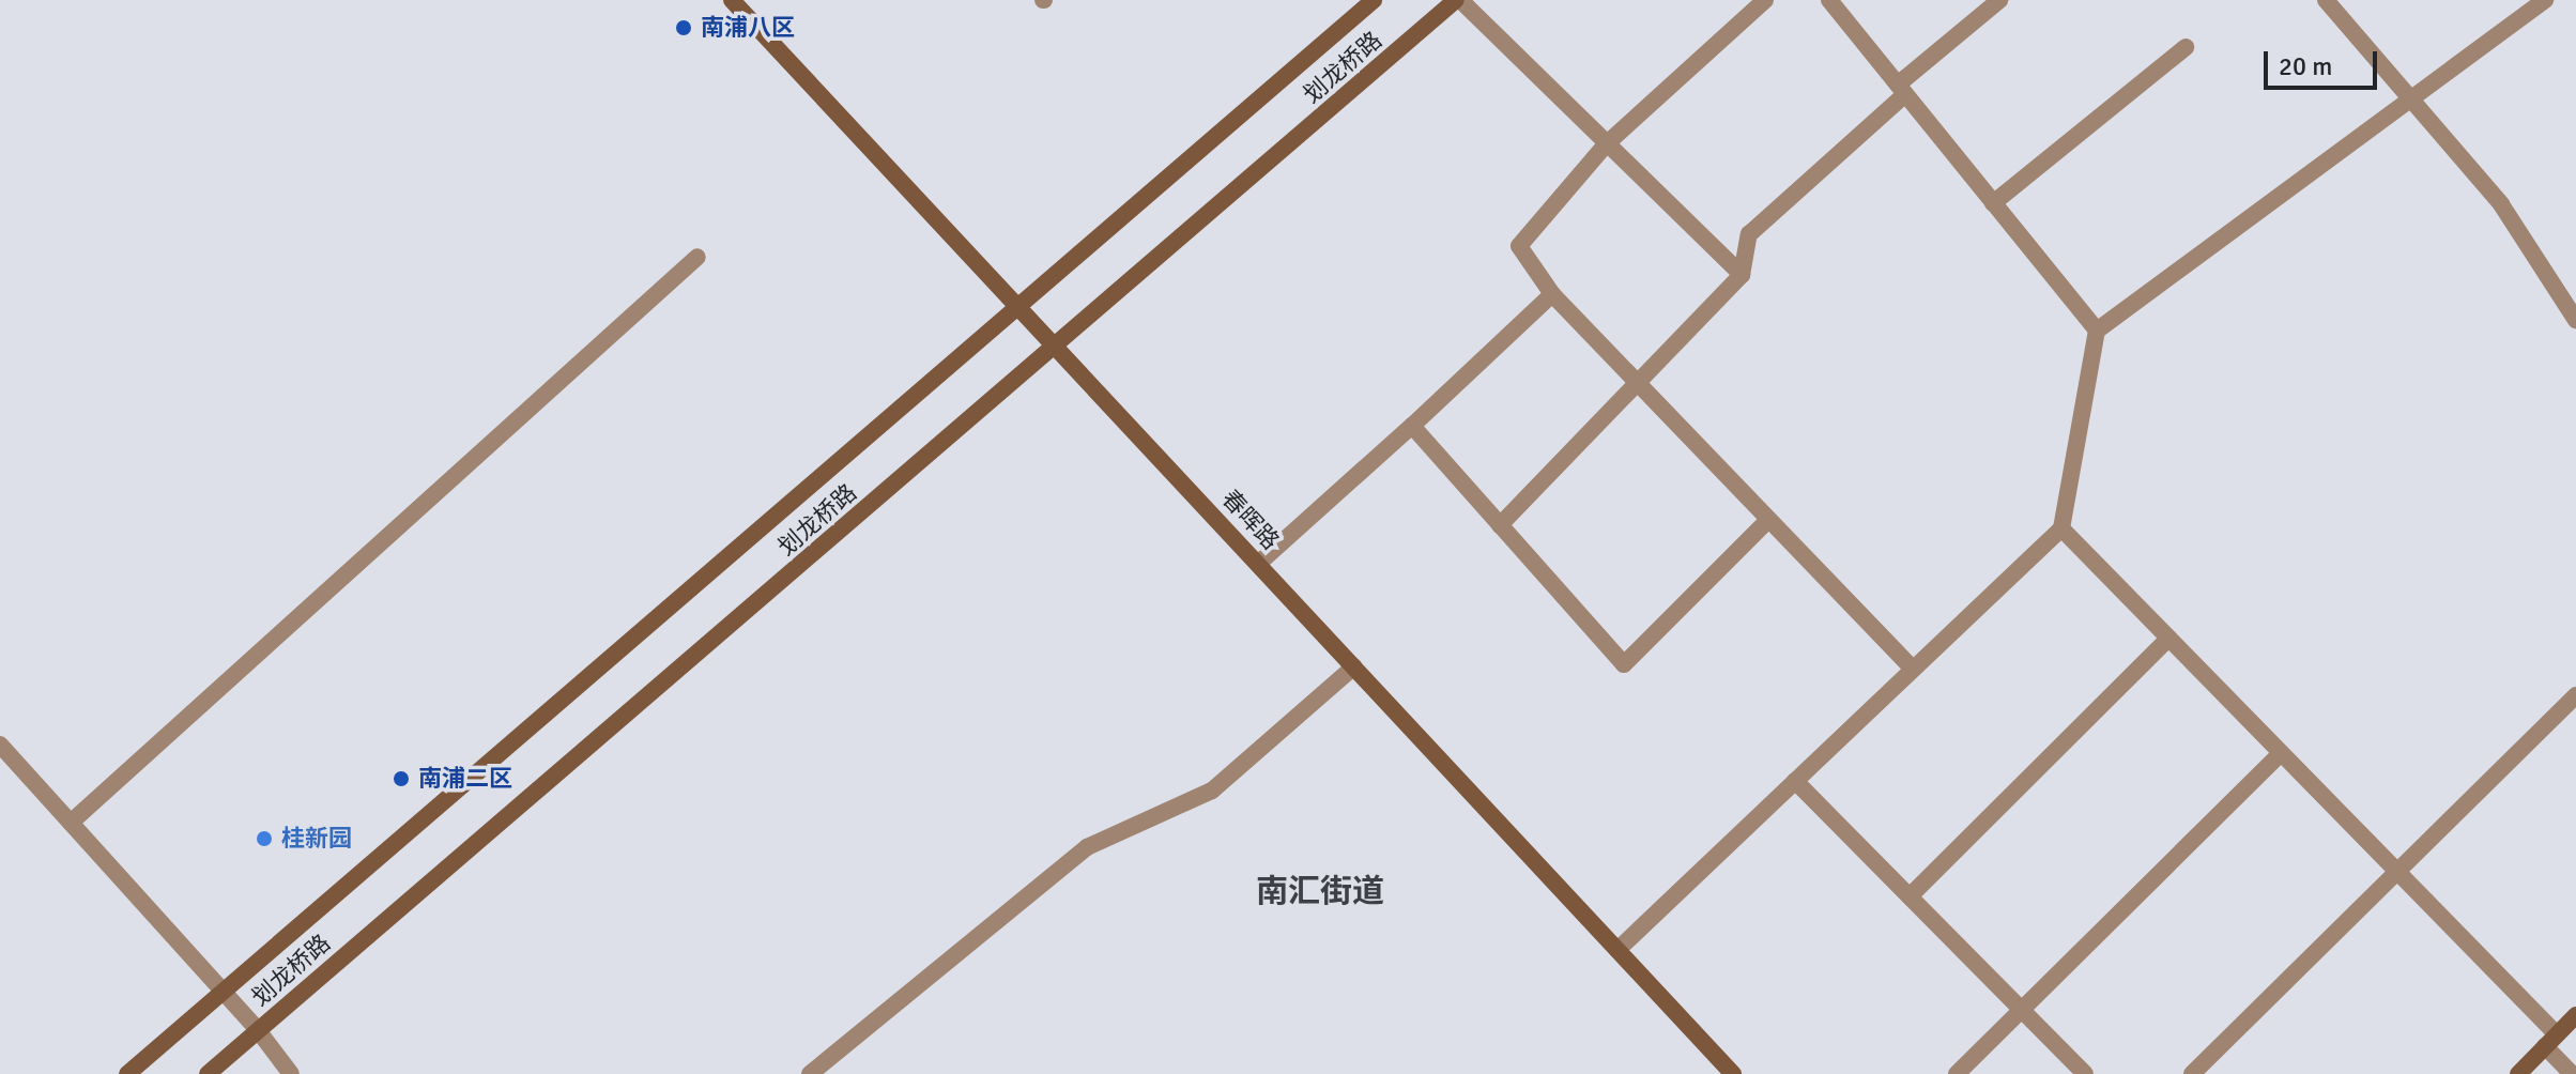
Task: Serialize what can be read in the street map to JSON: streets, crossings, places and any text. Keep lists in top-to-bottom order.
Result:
{
  "streets": {
    "main road": ["划龙桥路", "春晖路"]
  },
  "crossings": [
    ["划龙桥路", "春晖路"]
  ],
  "districts": ["南汇街道"],
  "places": ["南浦八区", "南浦二区", "桂新园"],
  "scale_bar": "20 m"
}
